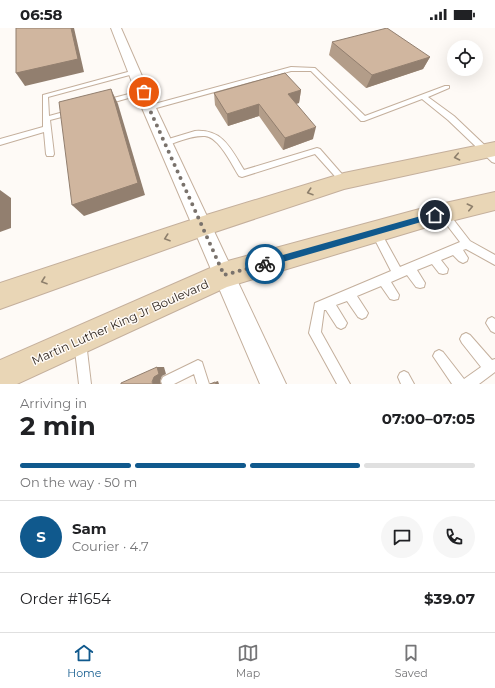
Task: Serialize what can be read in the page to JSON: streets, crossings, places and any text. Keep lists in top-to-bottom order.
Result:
{
  "streets": {
    "main road": ["Martin Luther King Jr Boulevard"]
  },
  "page": {
    "status": "06:58",
    "heading": ["2 min", "Arriving in", "07:00–07:05"],
    "panel": [
      "Sam",
      "Courier · 4.7",
      "Order #1654",
      "$39.07"
    ],
    "bar": "On the way · 50 m",
    "round": "S",
    "tabs": ["Home", "Map", "Saved"]
  }
}
